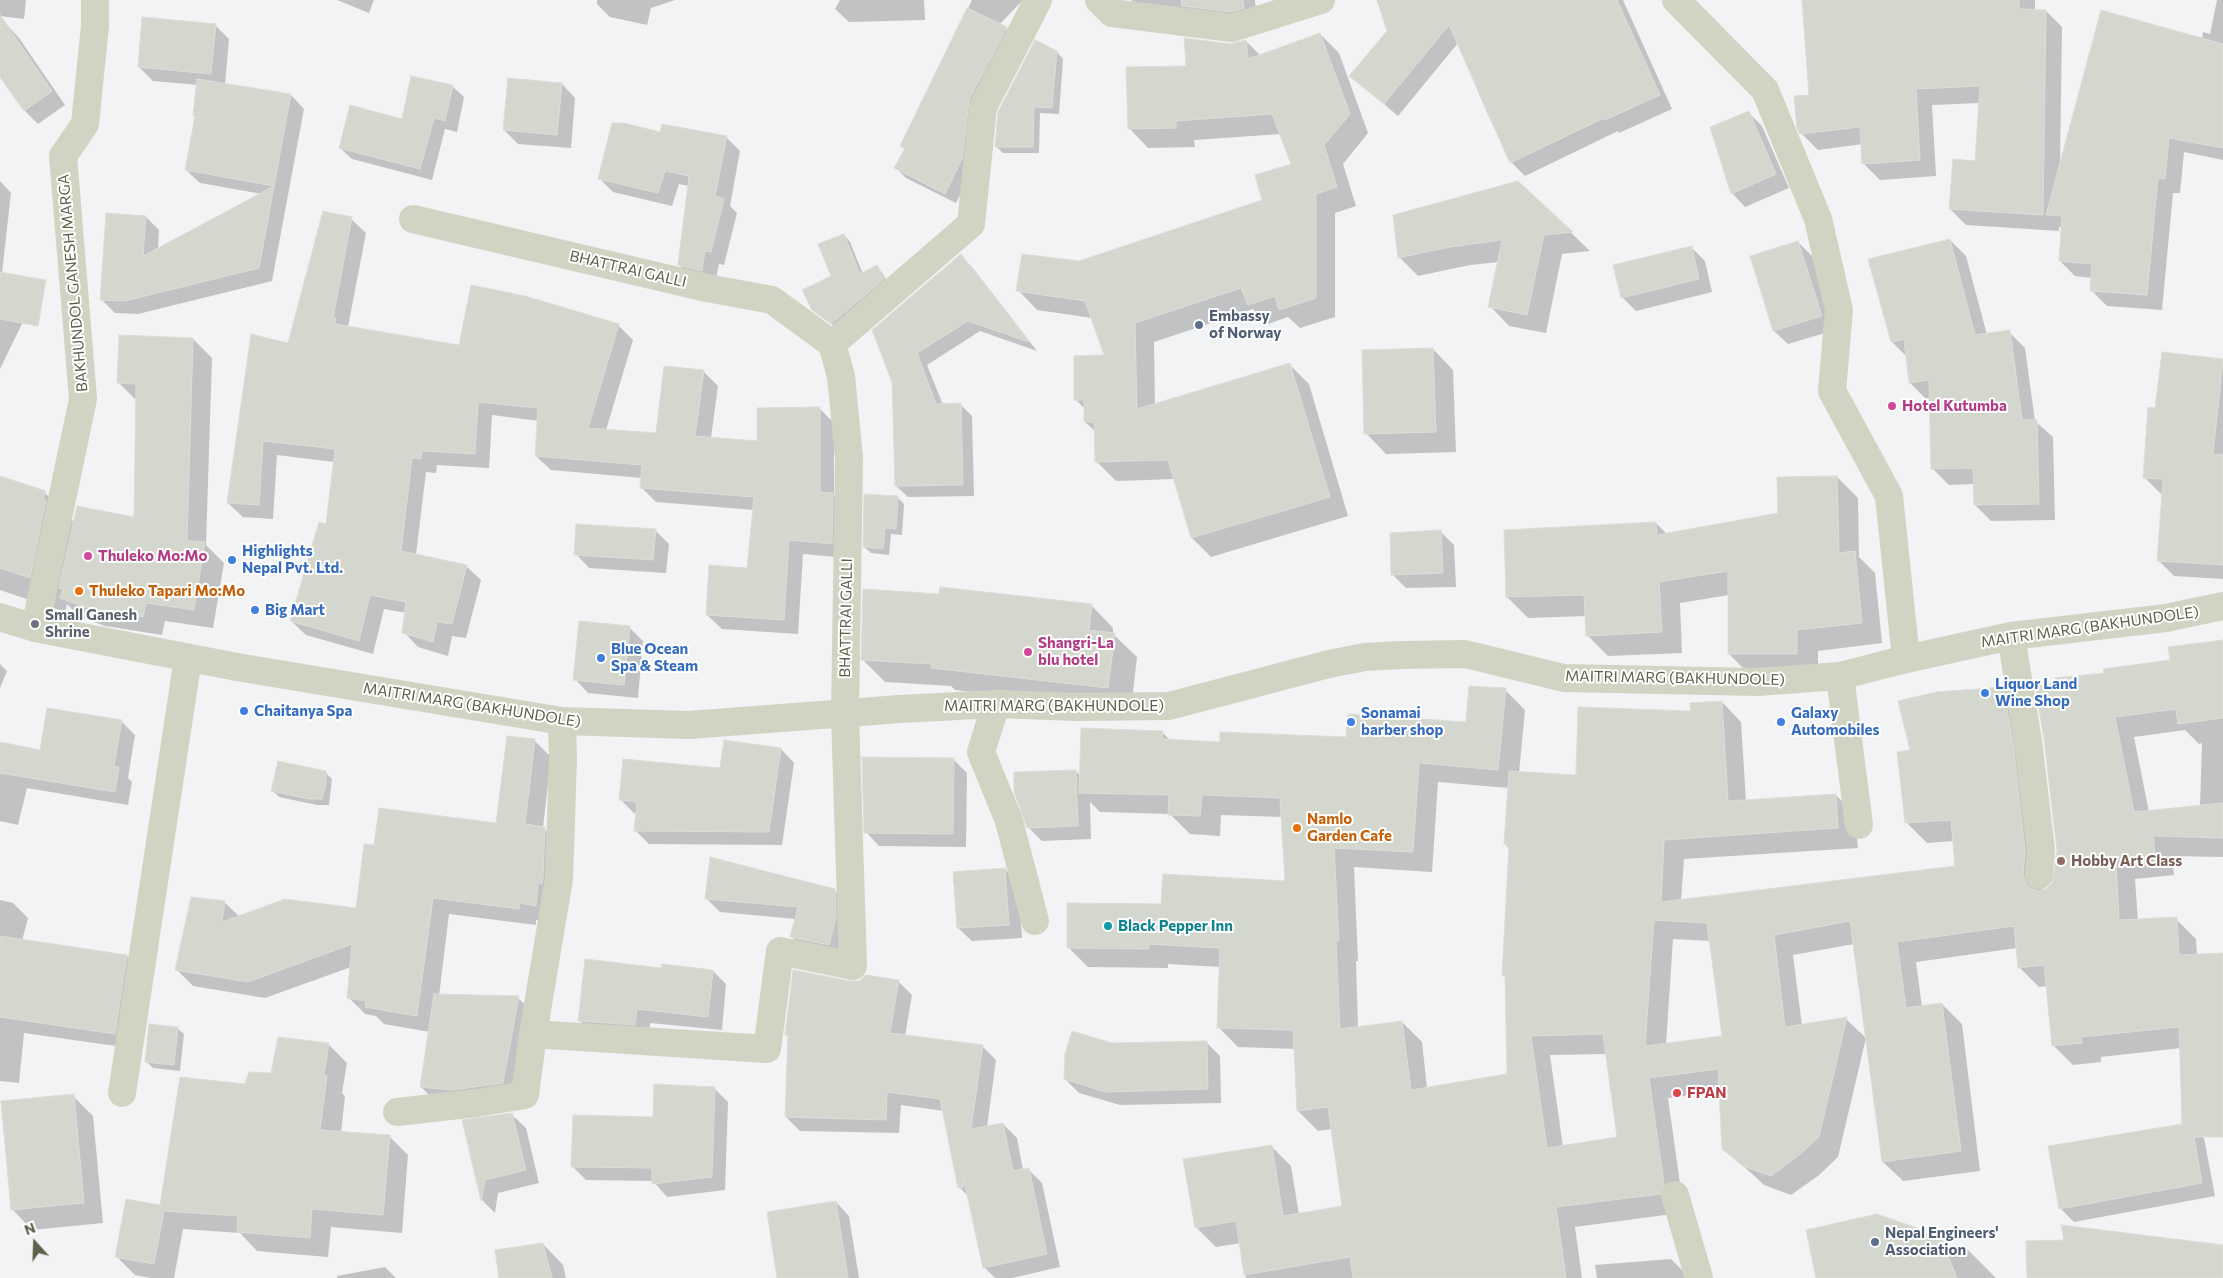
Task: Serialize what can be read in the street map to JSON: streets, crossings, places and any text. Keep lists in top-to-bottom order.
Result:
{
  "streets": {
    "street": ["BHATTRAI GALLI", "BAKHUNDOL GANESH MARGA", "MAITRI MARG (BAKHUNDOLE)"]
  },
  "crossings": [
    ["BHATTRAI GALLI", "MAITRI MARG (BAKHUNDOLE)"],
    ["BAKHUNDOL GANESH MARGA", "MAITRI MARG (BAKHUNDOLE)"]
  ],
  "places": [
    "Embassy of Norway",
    "Hotel Kutumba",
    "Thuleko Mo:Mo",
    "Highlights Nepal Pvt. Ltd.",
    "Thuleko Tapari Mo:Mo",
    "Big Mart",
    "Small Ganesh Shrine",
    "Shangri-La blu hotel",
    "Blue Ocean Spa & Steam",
    "Liquor Land Wine Shop",
    "Chaitanya Spa",
    "Sonamai barber shop",
    "Galaxy Automobiles",
    "Namlo Garden Cafe",
    "Hobby Art Class",
    "Black Pepper Inn",
    "FPAN",
    "Nepal Engineers' Association"
  ],
  "north": "top"
}
